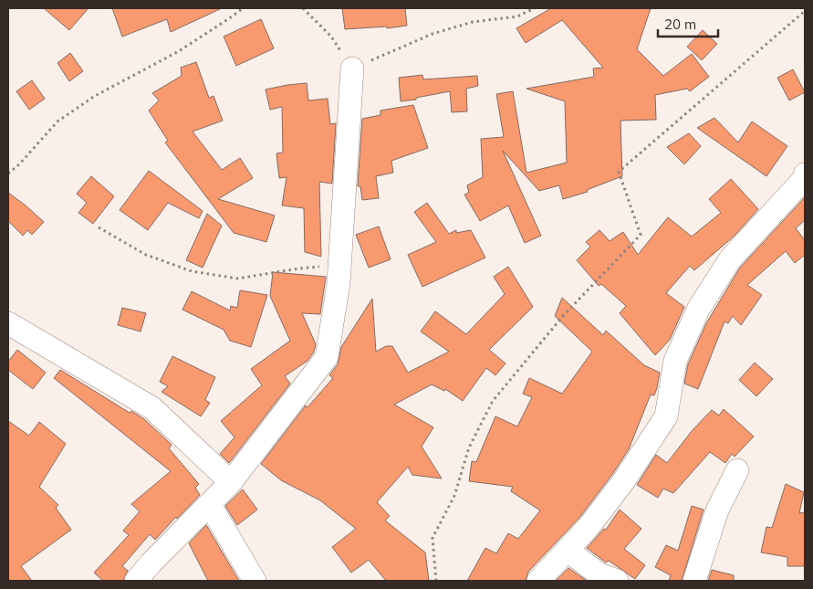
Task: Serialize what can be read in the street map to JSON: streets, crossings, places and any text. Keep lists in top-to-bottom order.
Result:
{
  "scale_bar": "20 m"
}
